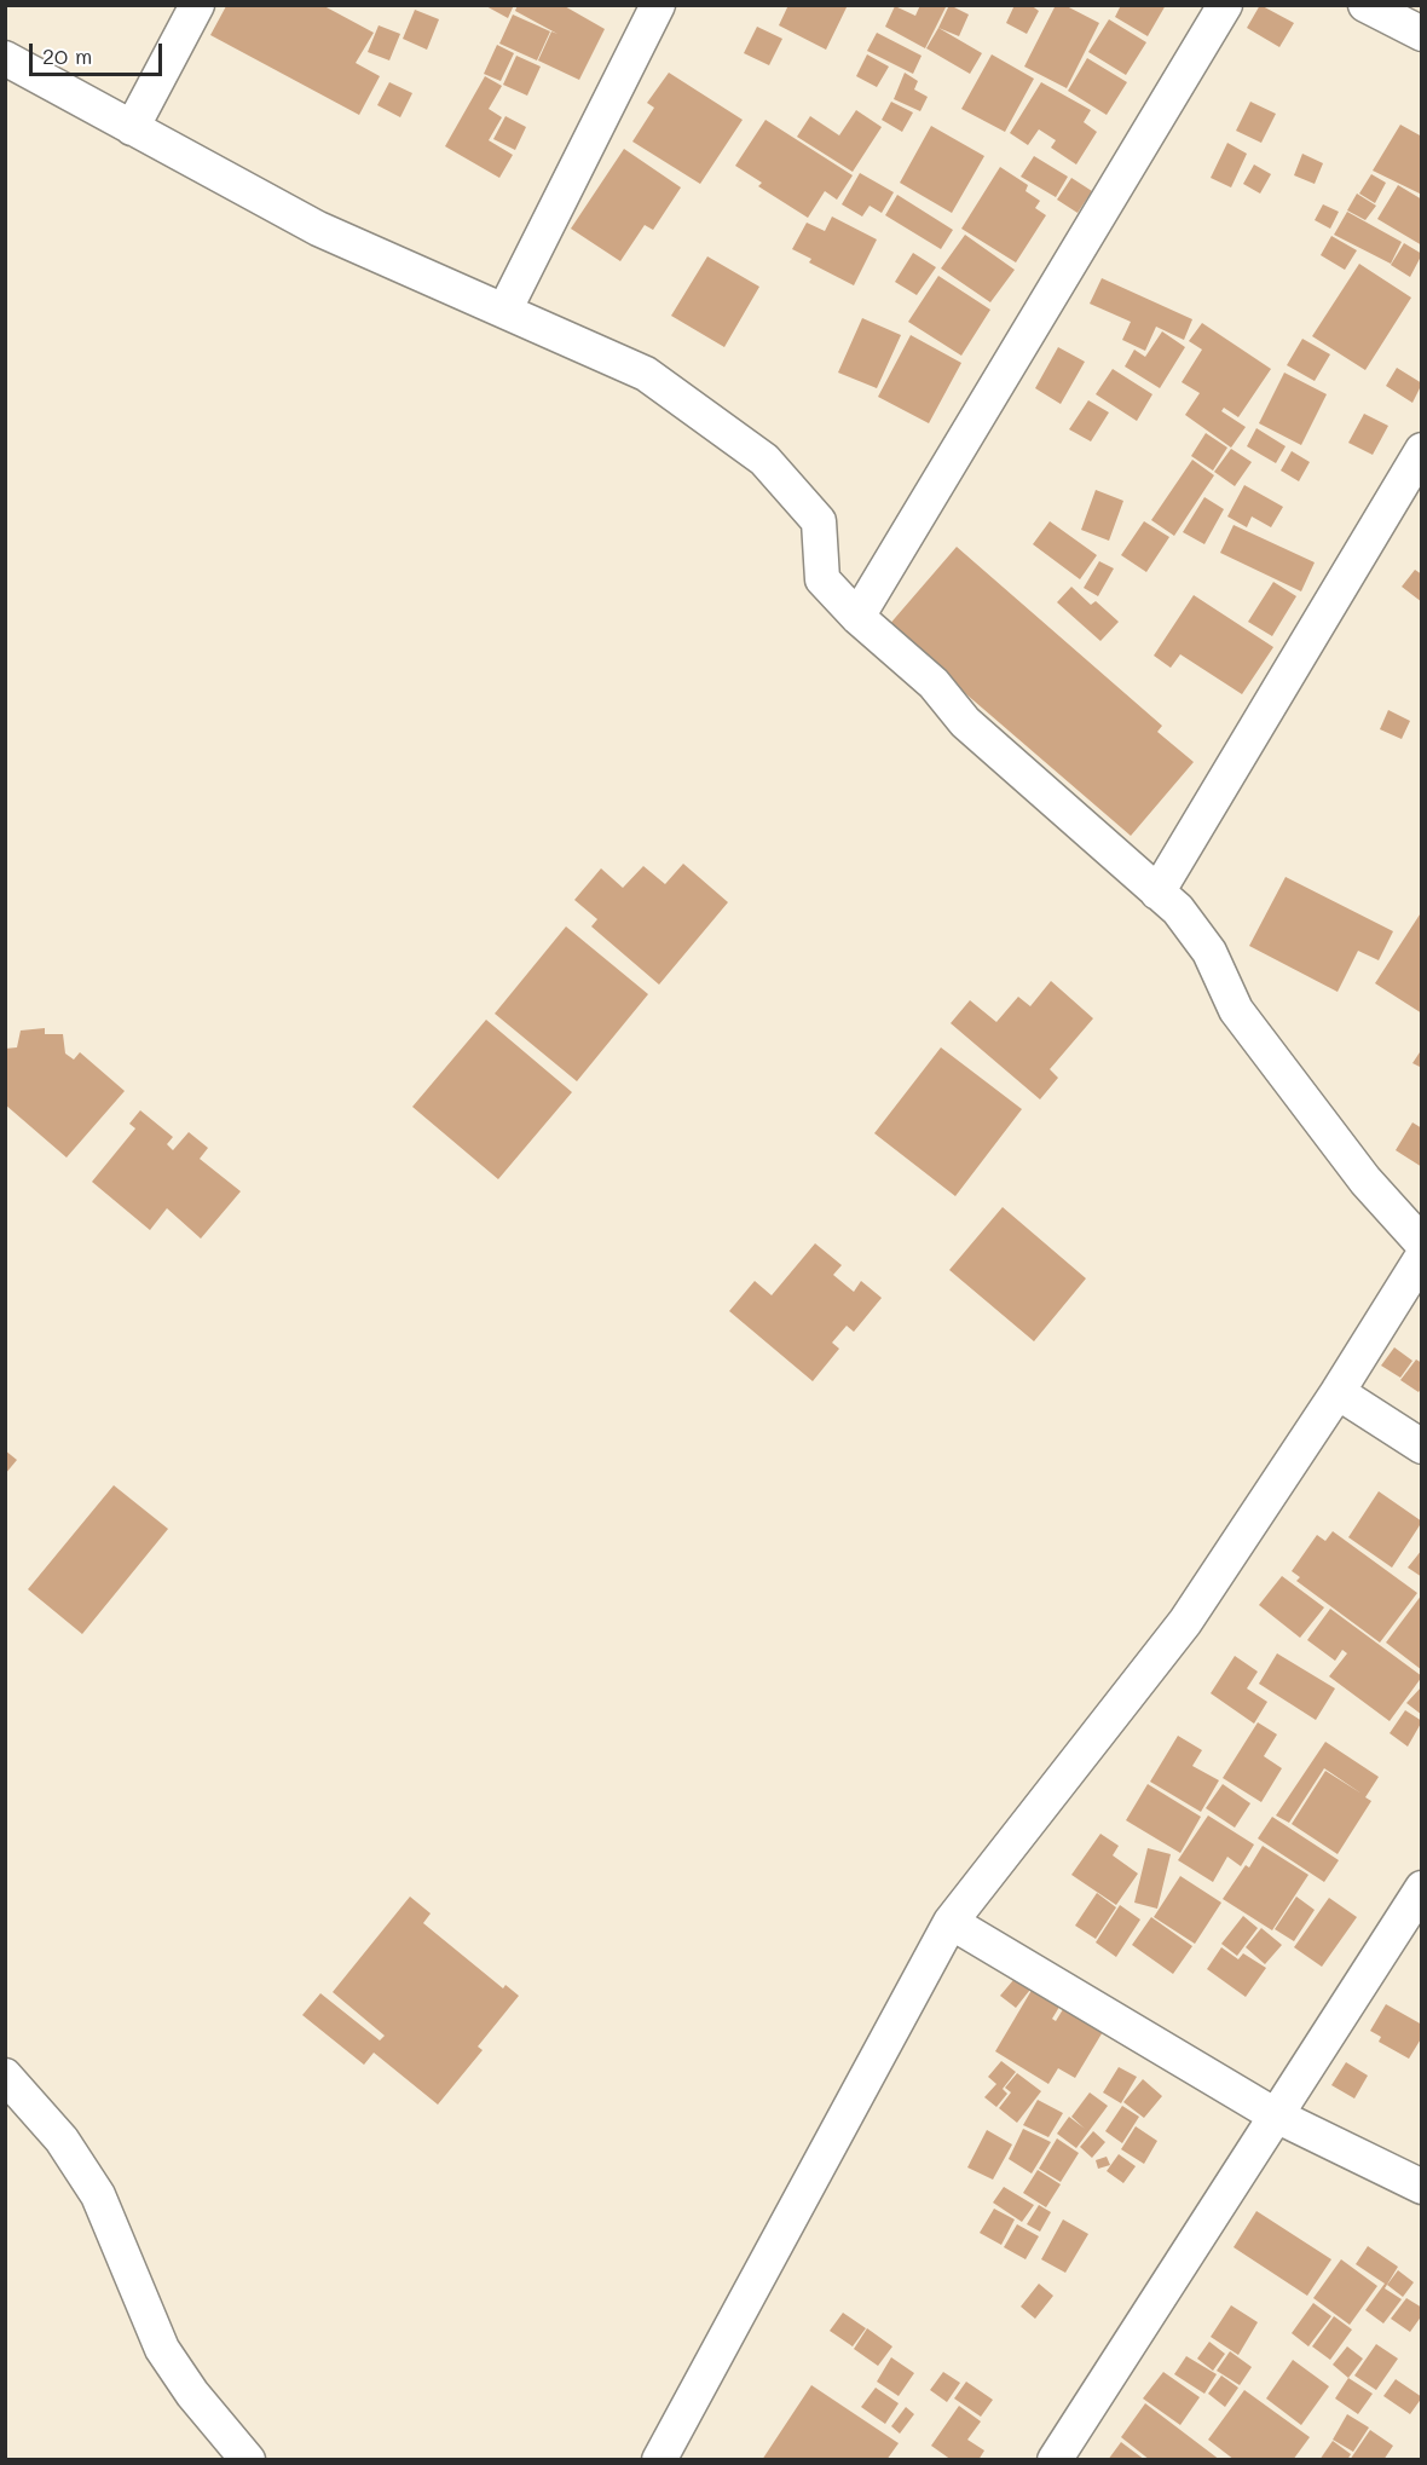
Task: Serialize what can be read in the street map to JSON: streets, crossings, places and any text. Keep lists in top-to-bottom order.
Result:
{
  "scale_bar": "20 m"
}
